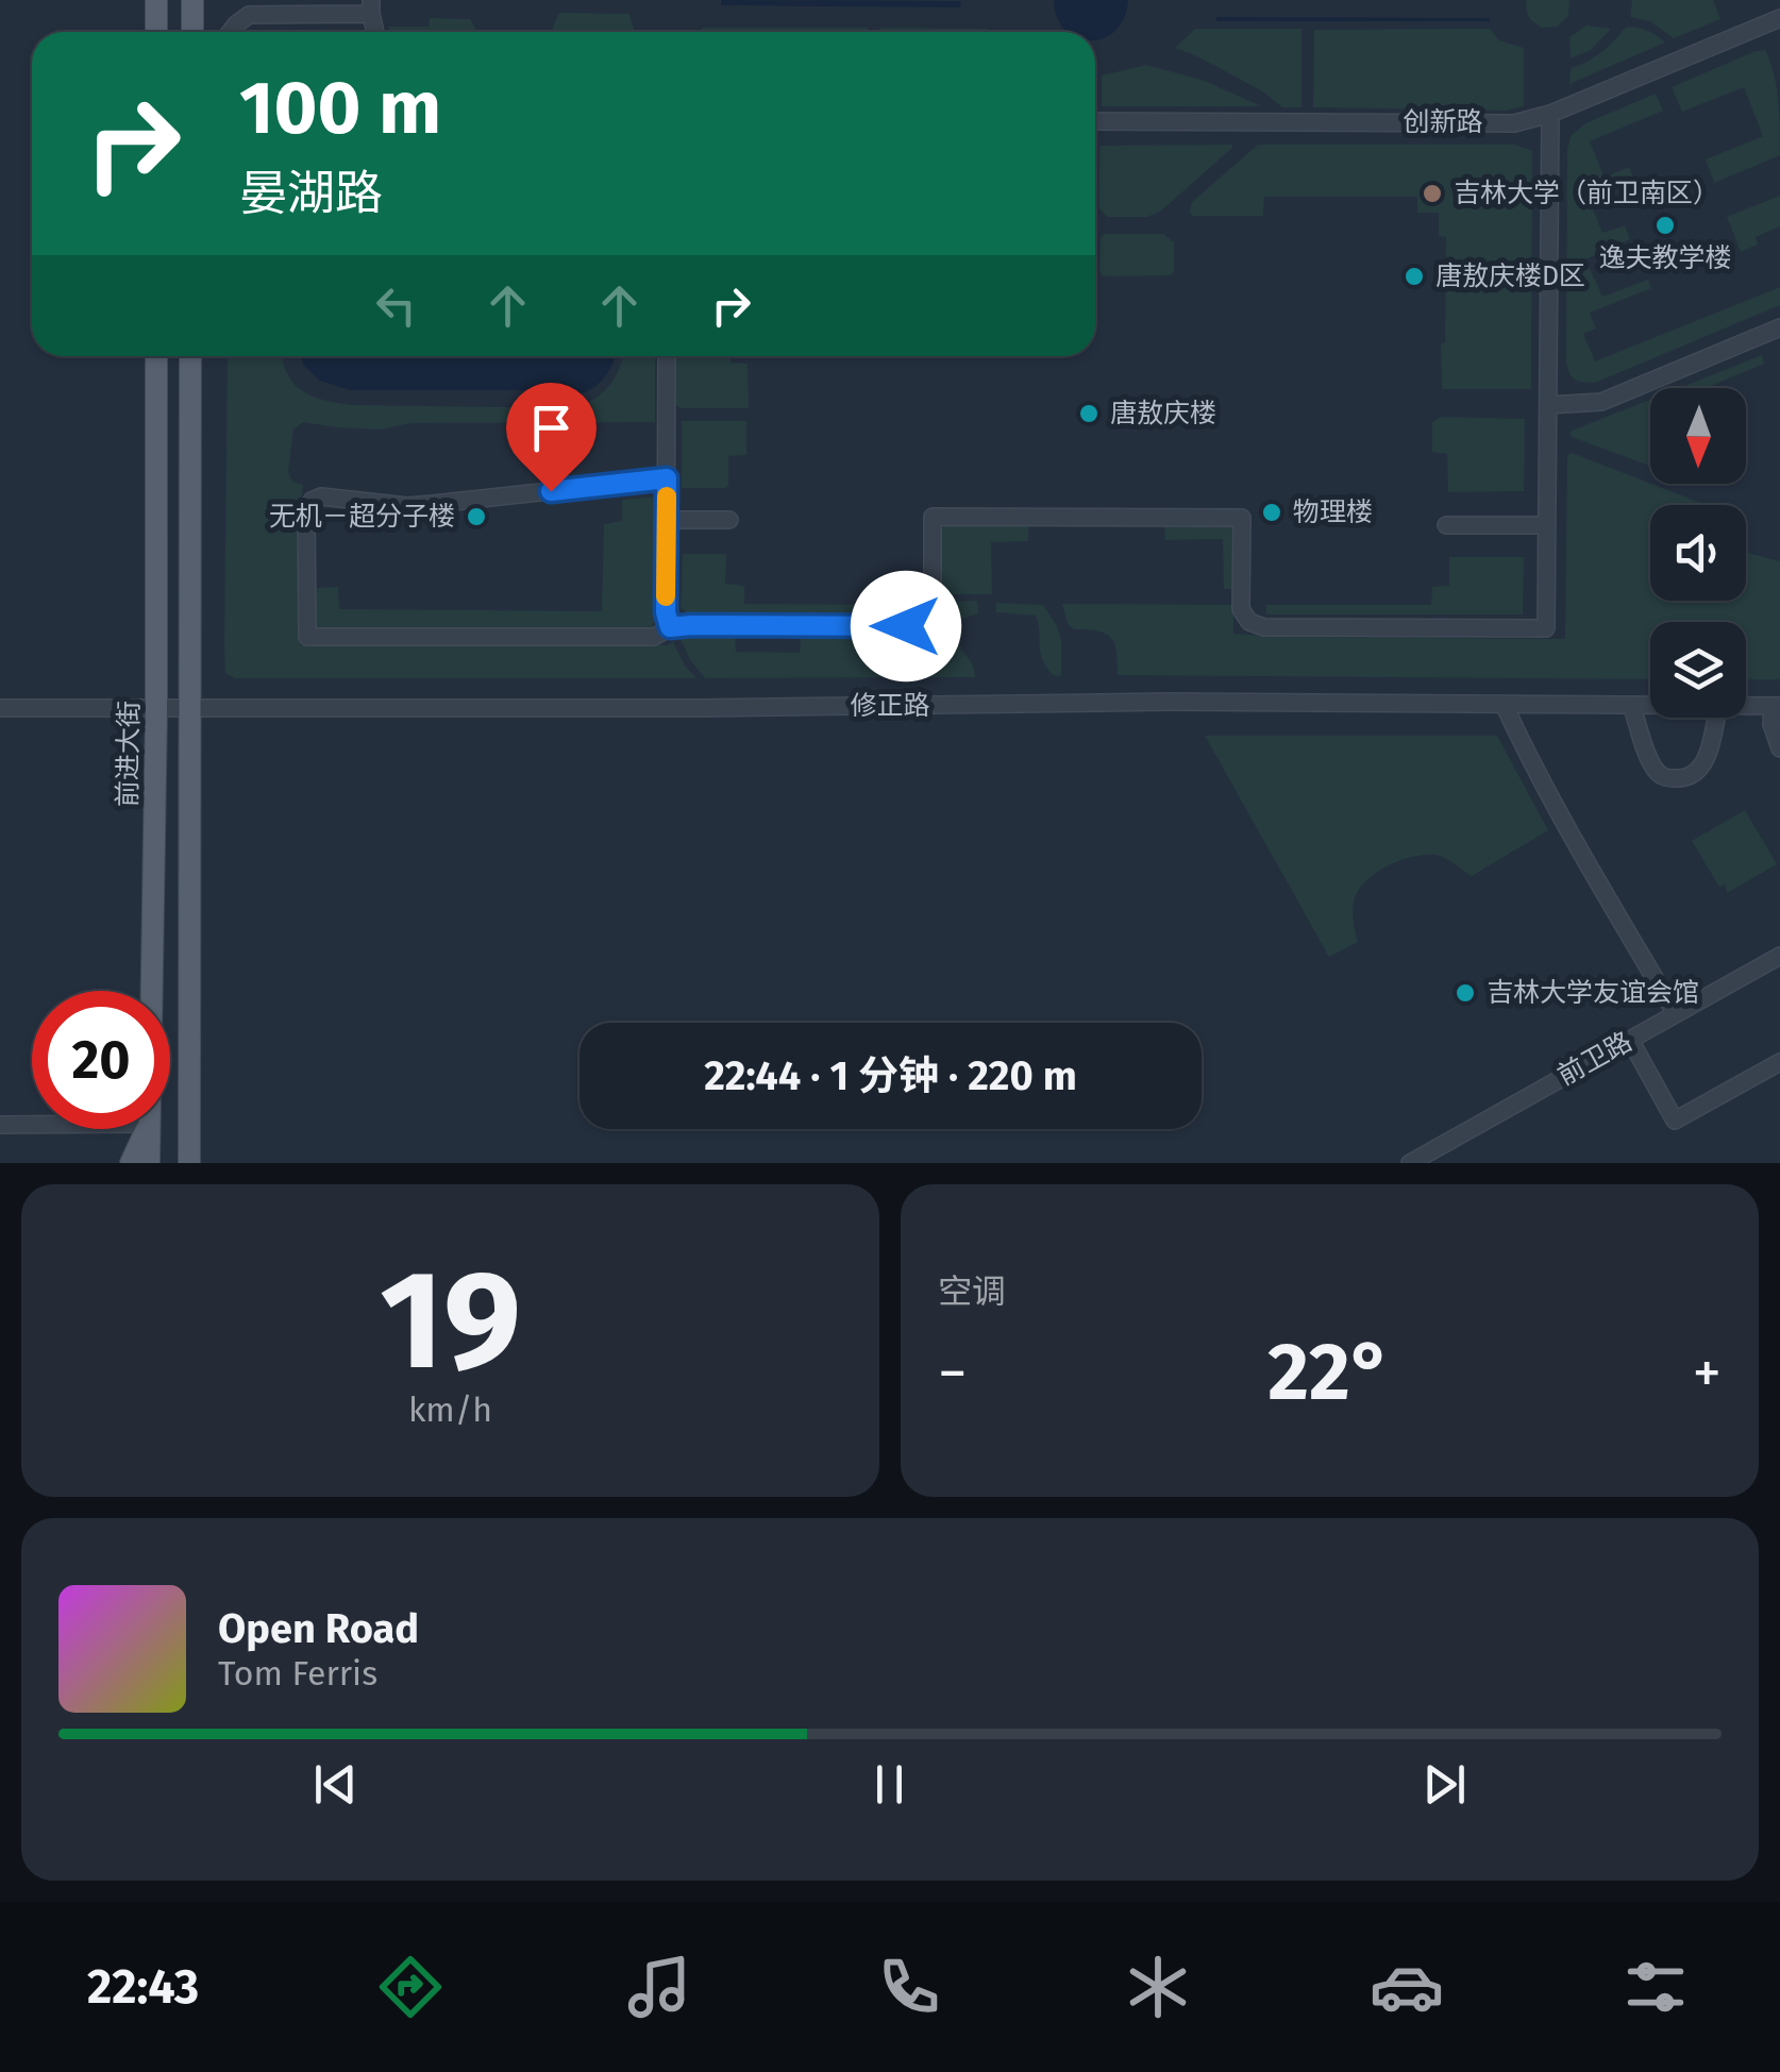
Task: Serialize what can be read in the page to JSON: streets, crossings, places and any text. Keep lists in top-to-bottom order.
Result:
{
  "streets": {
    "main road": ["前进大街"],
    "street": ["创新路", "修正路", "前卫路"]
  },
  "crossings": [
    ["修正路", "前进大街"]
  ],
  "places": [
    "吉林大学（前卫南区）",
    "逸夫教学楼",
    "唐敖庆楼D区",
    "唐敖庆楼",
    "物理楼",
    "无机－超分子楼",
    "吉林大学友谊会馆"
  ],
  "north": "bottom",
  "page": {
    "turn": ["100 m", "晏湖路"],
    "limit": "20",
    "trip": "22:44 · 1 分钟 · 220 m",
    "tile": [
      ["19", "km/h"],
      "空调"
    ],
    "heat": ["−", "22°", "+"],
    "song": ["Open Road", "Tom Ferris"],
    "tabs": "22:43"
  }
}
